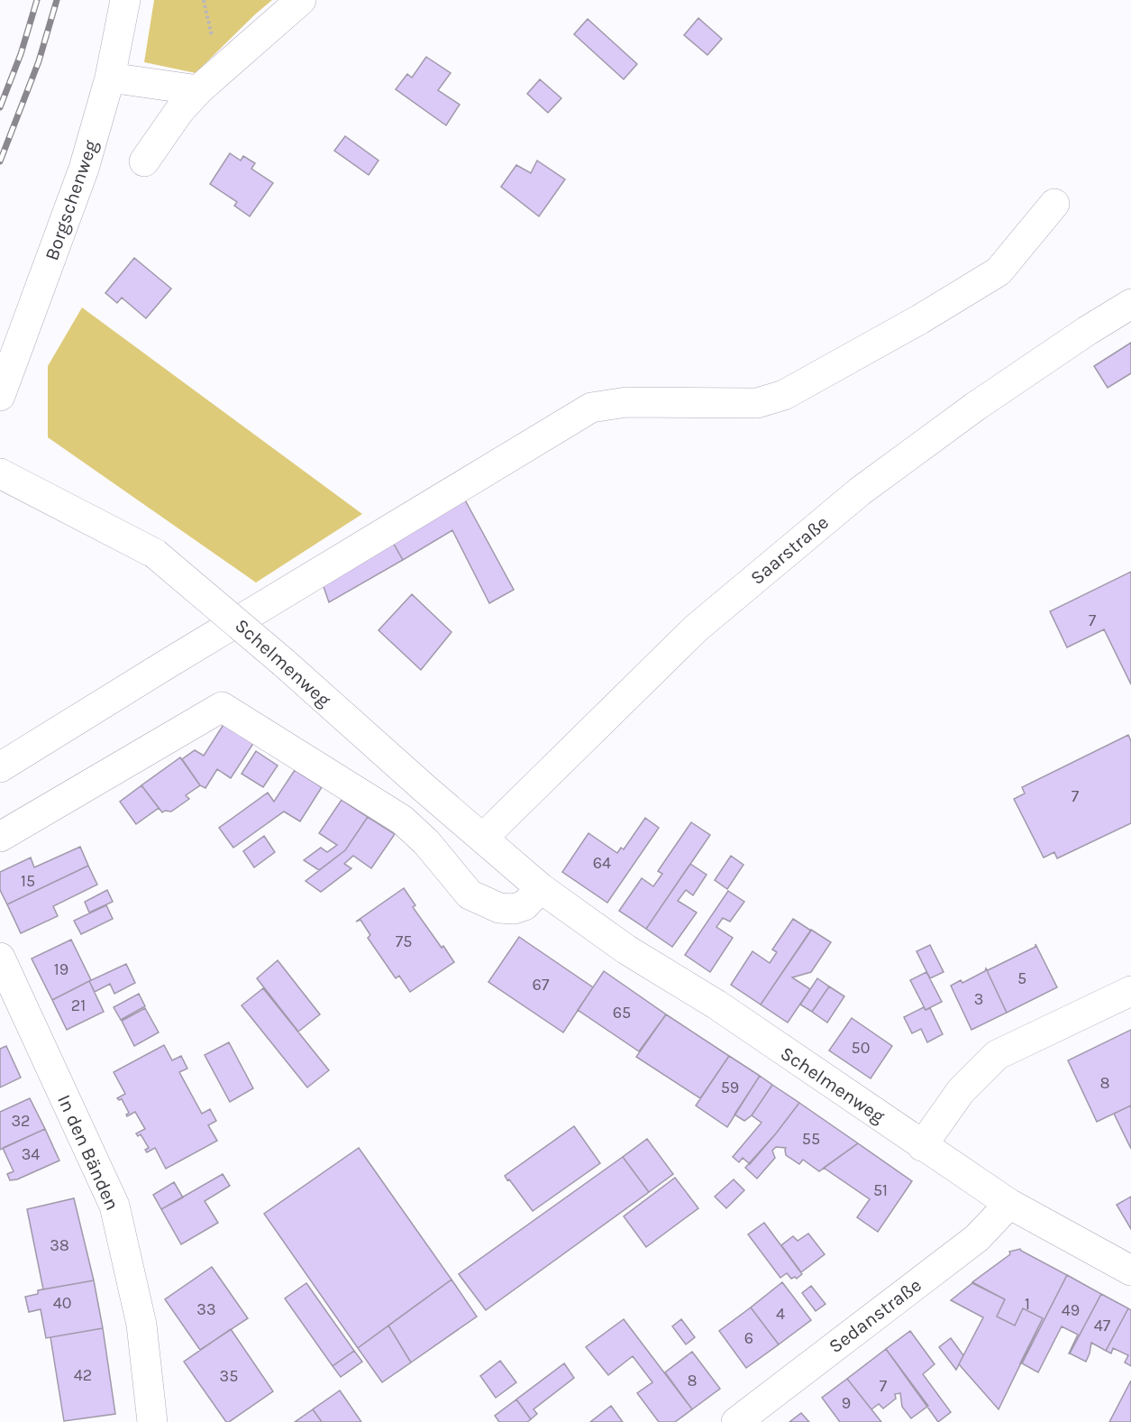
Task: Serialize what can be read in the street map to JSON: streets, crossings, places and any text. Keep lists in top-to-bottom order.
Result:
{
  "streets": {
    "street": [
      "Borgschenweg",
      "Saarstraße",
      "Schelmenweg",
      "In den Bänden",
      "Sedanstraße"
    ]
  },
  "crossings": [
    ["Saarstraße", "Schelmenweg"],
    ["Schelmenweg", "Sedanstraße"]
  ],
  "house_numbers": [
    "7",
    "7",
    "64",
    "15",
    "75",
    "19",
    "5",
    "67",
    "3",
    "21",
    "65",
    "50",
    "8",
    "59",
    "32",
    "55",
    "34",
    "51",
    "38",
    "40",
    "1",
    "33",
    "49",
    "4",
    "47",
    "6",
    "42",
    "35",
    "8",
    "7",
    "9"
  ]
}
